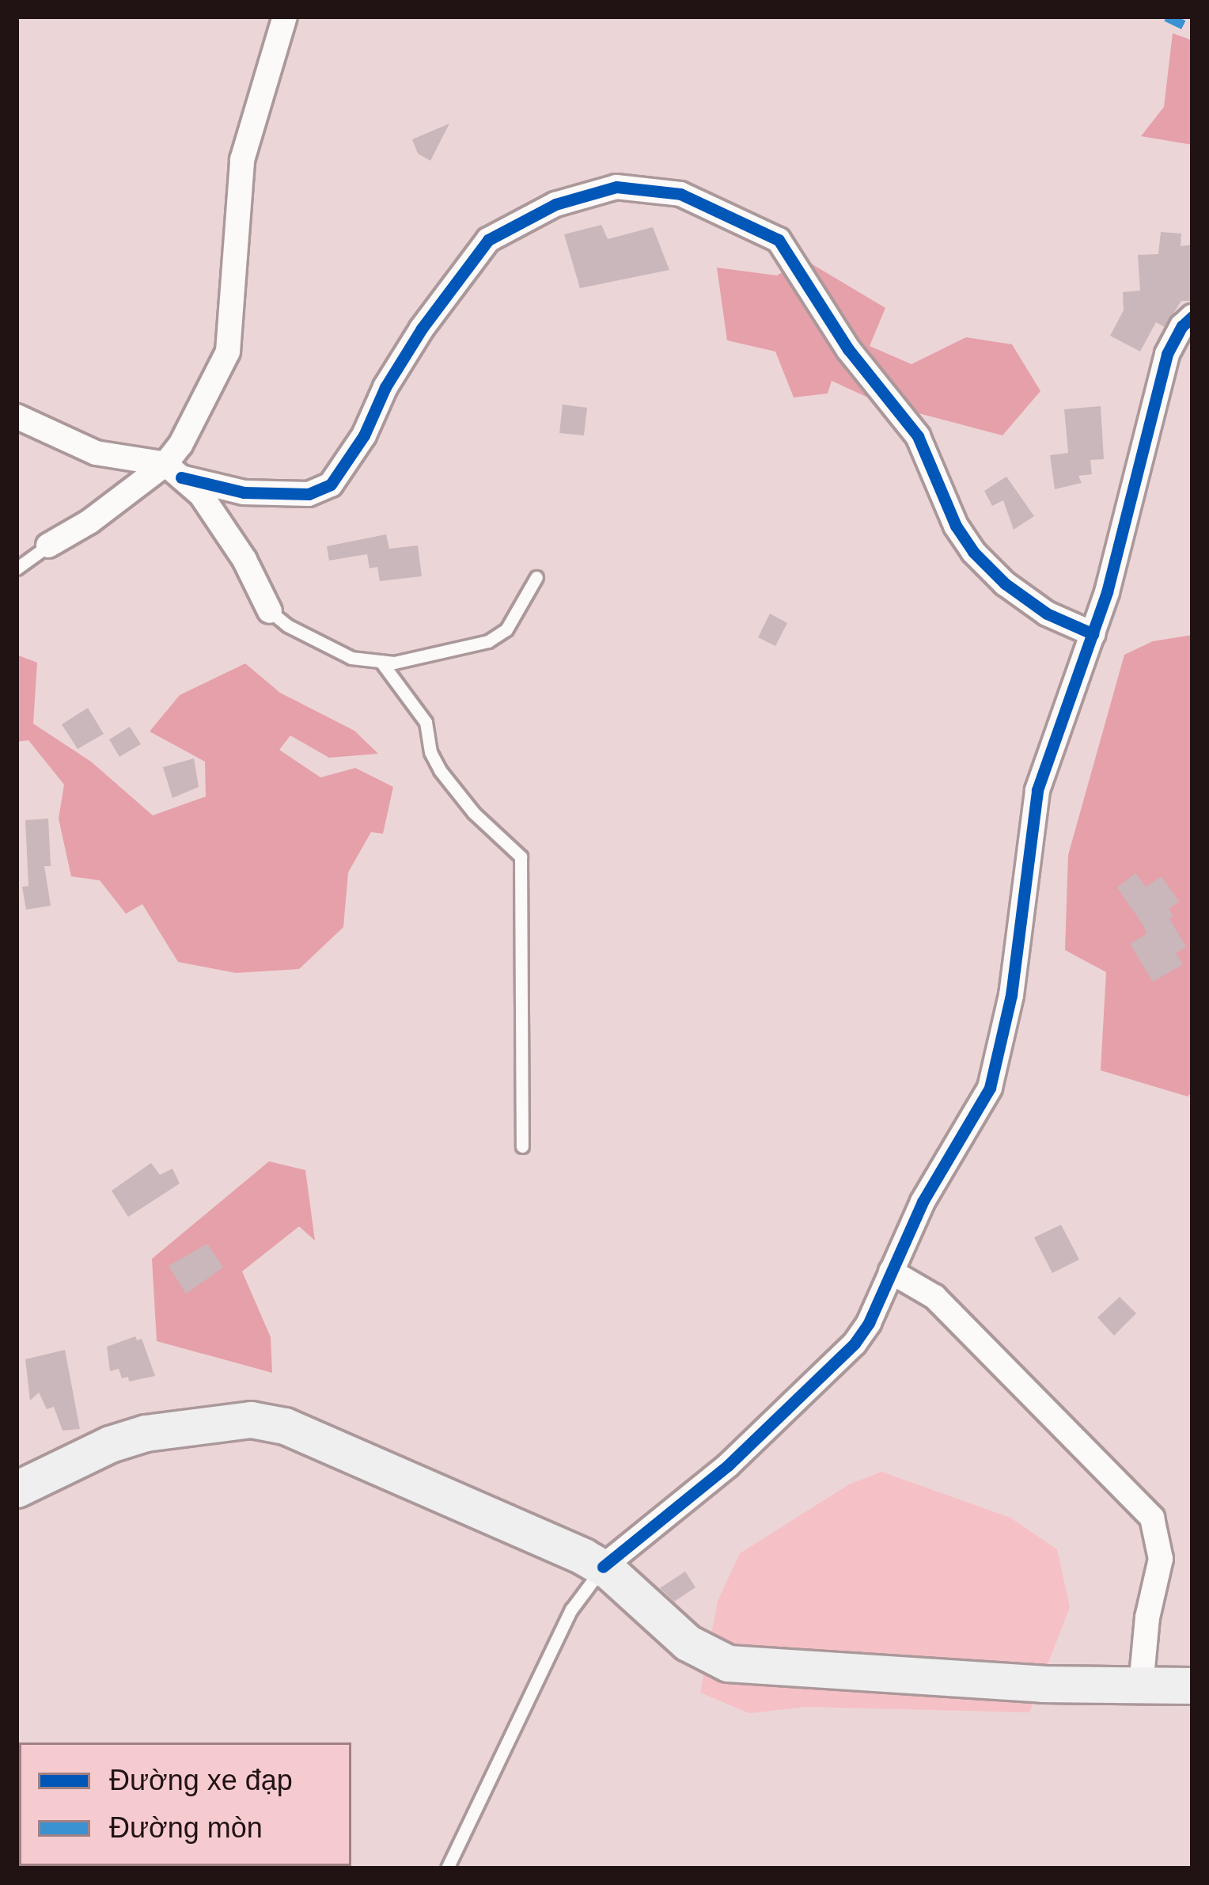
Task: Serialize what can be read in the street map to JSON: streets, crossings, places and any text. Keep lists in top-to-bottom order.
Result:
{
  "legend": ["Đường xe đạp", "Đường mòn"]
}
